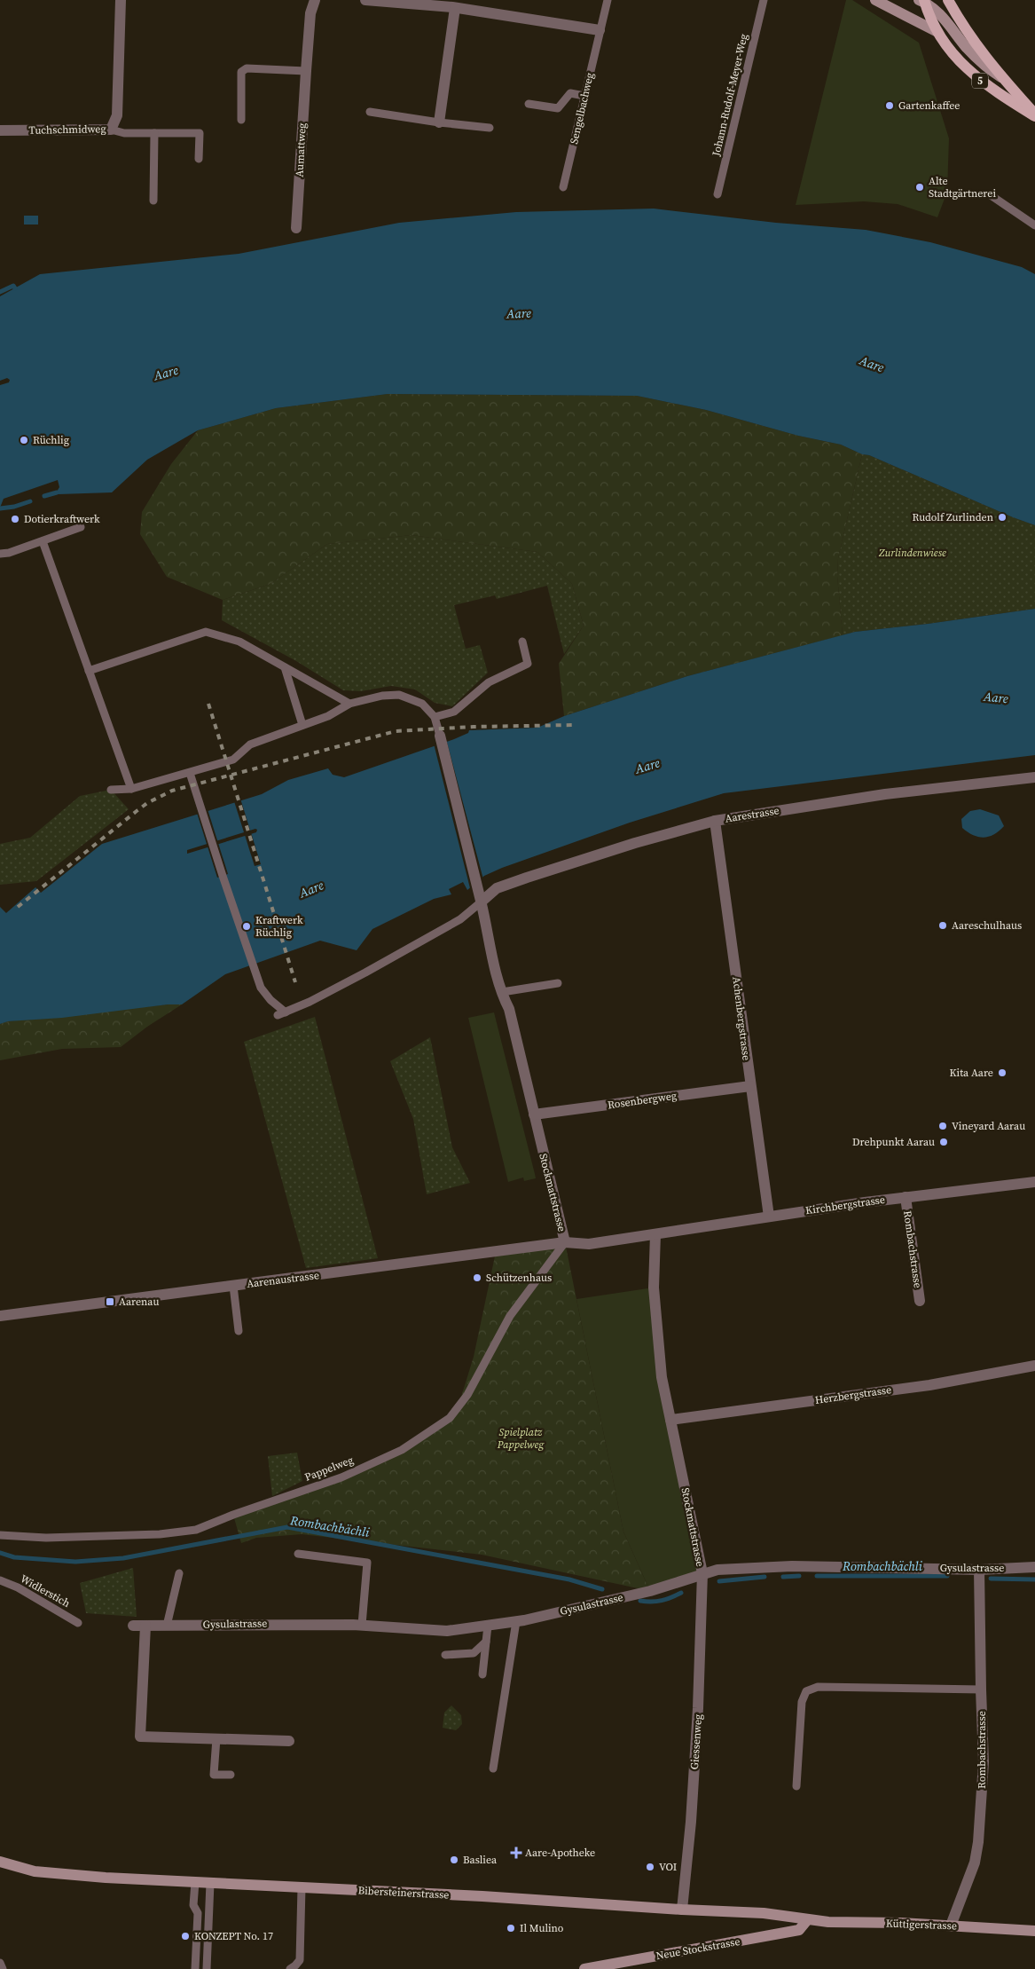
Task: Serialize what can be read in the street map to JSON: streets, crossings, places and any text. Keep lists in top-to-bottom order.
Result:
{
  "streets": {
    "main road": [
      "5",
      "Bibersteinerstrasse",
      "Küttigerstrasse",
      "Neue Stockstrasse"
    ],
    "street": [
      "Tuchschmidweg",
      "Aumattweg",
      "Aarestrasse",
      "Achenbergstrasse",
      "Rosenbergweg",
      "Stockmattstrasse",
      "Kirchbergstrasse",
      "Rombachstrasse",
      "Aarenaustrasse",
      "Herzbergstrasse",
      "Gysulastrasse",
      "Giessenweg"
    ],
    "lane": [
      "Johann-Rudolf-Meyer-Weg",
      "Sengelbachweg",
      "Pappelweg",
      "Widlerstich"
    ]
  },
  "crossings": [
    ["Aarestrasse", "Achenbergstrasse"],
    ["Aarestrasse", "Stockmattstrasse"],
    ["Achenbergstrasse", "Rosenbergweg"],
    ["Achenbergstrasse", "Kirchbergstrasse"],
    ["Rosenbergweg", "Stockmattstrasse"],
    ["Stockmattstrasse", "Kirchbergstrasse"],
    ["Stockmattstrasse", "Aarenaustrasse"],
    ["Stockmattstrasse", "Herzbergstrasse"],
    ["Stockmattstrasse", "Pappelweg"],
    ["Stockmattstrasse", "Gysulastrasse"],
    ["Stockmattstrasse", "Giessenweg"],
    ["Kirchbergstrasse", "Rombachstrasse"],
    ["Rombachstrasse", "Gysulastrasse"],
    ["Rombachstrasse", "Küttigerstrasse"],
    ["Aarenaustrasse", "Pappelweg"],
    ["Gysulastrasse", "Giessenweg"],
    ["Giessenweg", "Bibersteinerstrasse"],
    ["Bibersteinerstrasse", "Küttigerstrasse"],
    ["Bibersteinerstrasse", "Neue Stockstrasse"],
    ["Küttigerstrasse", "Neue Stockstrasse"]
  ],
  "water": ["Aare", "Rombachbächli"],
  "parks": ["Zurlindenwiese", "Spielplatz Pappelweg"],
  "places": {
    "other": [
      "Gartenkaffee",
      "Alte Stadtgärtnerei",
      "Rüchlig",
      "Rudolf Zurlinden",
      "Dotierkraftwerk",
      "Aareschulhaus",
      "Kraftwerk Rüchlig",
      "Kita Aare",
      "Vineyard Aarau",
      "Drehpunkt Aarau",
      "Schützenhaus",
      "Basliea",
      "VOI",
      "Il Mulino",
      "KONZEPT No. 17"
    ],
    "transit": ["Aarenau"],
    "health": ["Aare-Apotheke"]
  }
}
